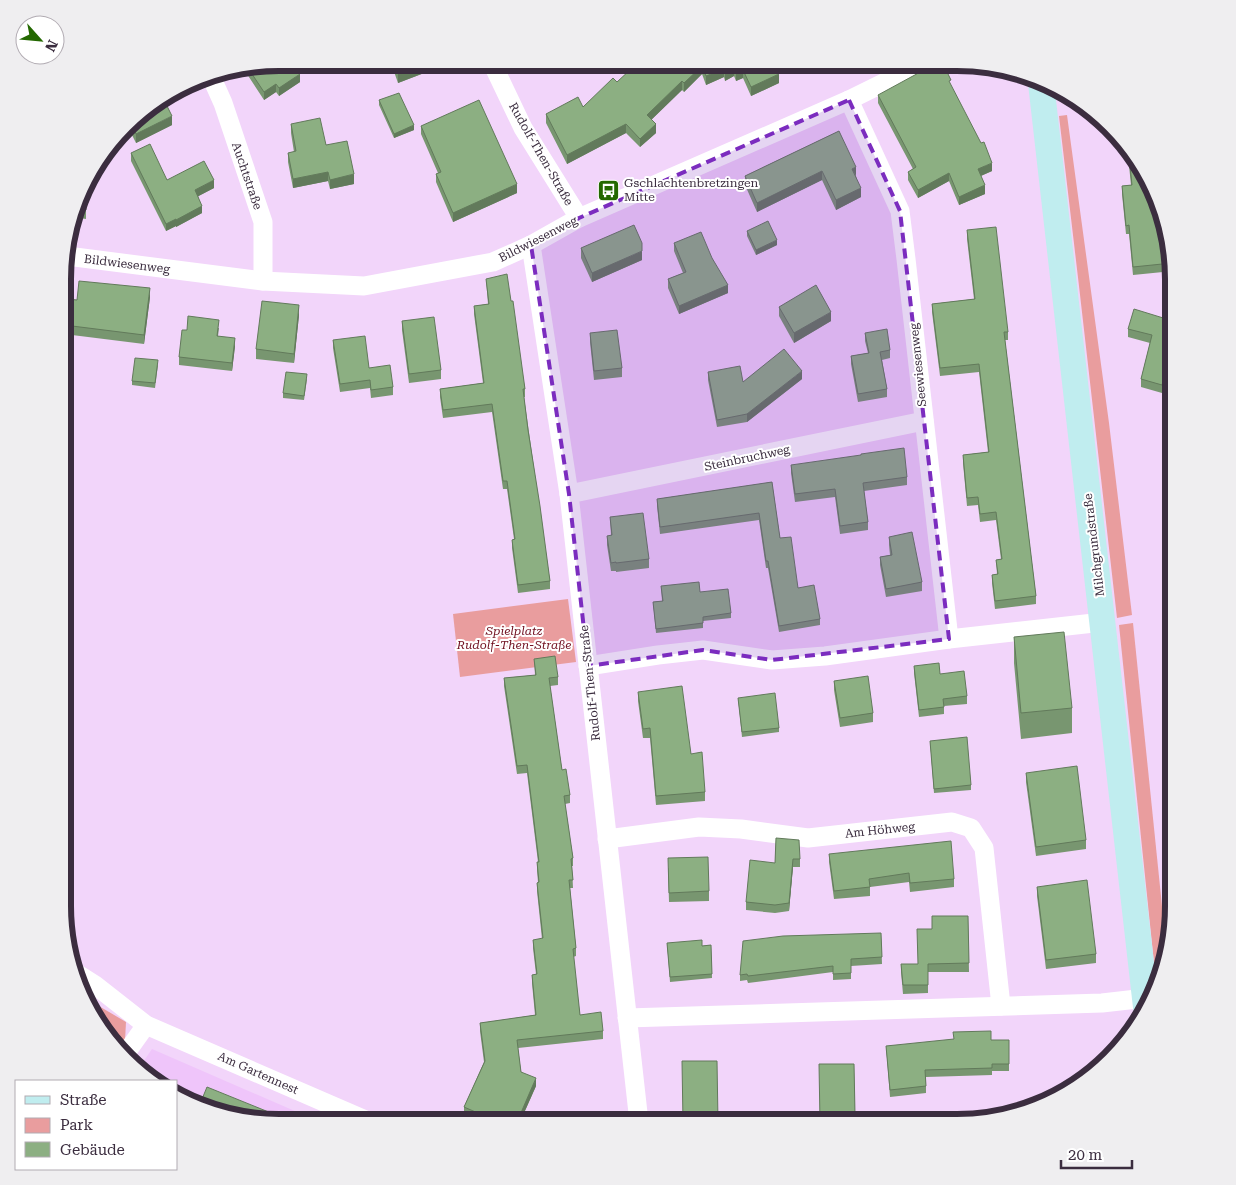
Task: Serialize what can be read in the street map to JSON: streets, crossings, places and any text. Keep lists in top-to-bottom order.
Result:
{
  "streets": {
    "street": [
      "Rudolf-Then-Straße",
      "Auchtstraße",
      "Bildwiesenweg",
      "Seewiesenweg",
      "Steinbruchweg",
      "Milchgrundstraße",
      "Am Höhweg",
      "Am Gartennest"
    ]
  },
  "crossings": [
    ["Rudolf-Then-Straße", "Bildwiesenweg"],
    ["Rudolf-Then-Straße", "Steinbruchweg"],
    ["Rudolf-Then-Straße", "Am Höhweg"],
    ["Auchtstraße", "Bildwiesenweg"],
    ["Bildwiesenweg", "Seewiesenweg"],
    ["Seewiesenweg", "Steinbruchweg"]
  ],
  "parks": ["Spielplatz Rudolf-Then-Straße"],
  "places": {
    "bus stop": ["Gschlachtenbretzingen Mitte"]
  },
  "legend": ["Straße", "Park", "Gebäude"],
  "scale_bar": "20 m",
  "north": "bottom right"
}
